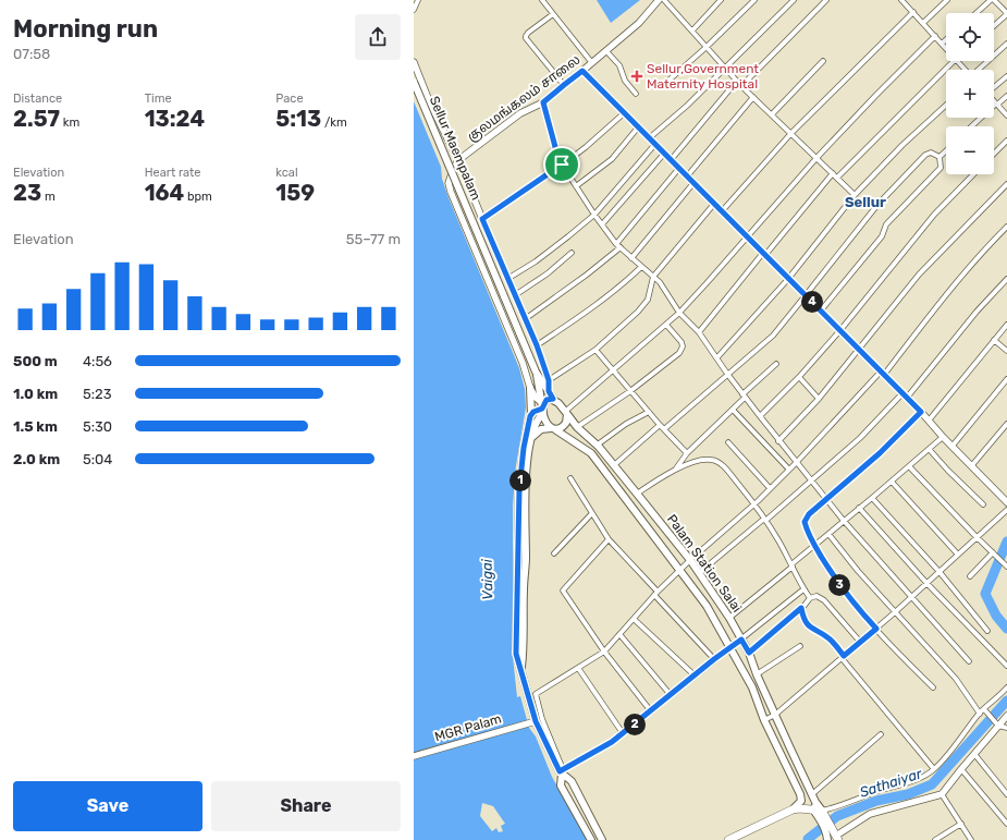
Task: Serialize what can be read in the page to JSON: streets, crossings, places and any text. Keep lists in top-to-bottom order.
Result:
{
  "streets": {
    "highway": ["Palam Station Salai"],
    "main road": ["Sellur Maempalam"],
    "street": ["குலமங்கலம் சாலை", "MGR Palam"]
  },
  "crossings": [
    ["குலமங்கலம் சாலை", "Palam Station Salai"]
  ],
  "districts": ["Sellur"],
  "water": ["Vaigai", "Sathaiyar"],
  "places": {
    "health": ["Sellur,Government Maternity Hospital"]
  },
  "page": {
    "heading": ["Morning run", "07:58"],
    "map_buttons": ["+", "−"],
    "stats": [
      ["Distance", "2.57 km"],
      ["Time", "13:24"],
      ["Pace", "5:13 /km"],
      ["Elevation", "23 m"],
      ["Heart rate", "164 bpm"],
      ["kcal", "159"]
    ],
    "chart": ["Elevation", "55–77 m"],
    "pins": [
      "4",
      "1",
      "3",
      "2"
    ],
    "list": [
      {
        "name": "500 m",
        "note": "4:56"
      },
      {
        "name": "1.0 km",
        "note": "5:23"
      },
      {
        "name": "1.5 km",
        "note": "5:30"
      },
      {
        "name": "2.0 km",
        "note": "5:04"
      }
    ],
    "buttons": ["Save", "Share"]
  }
}
